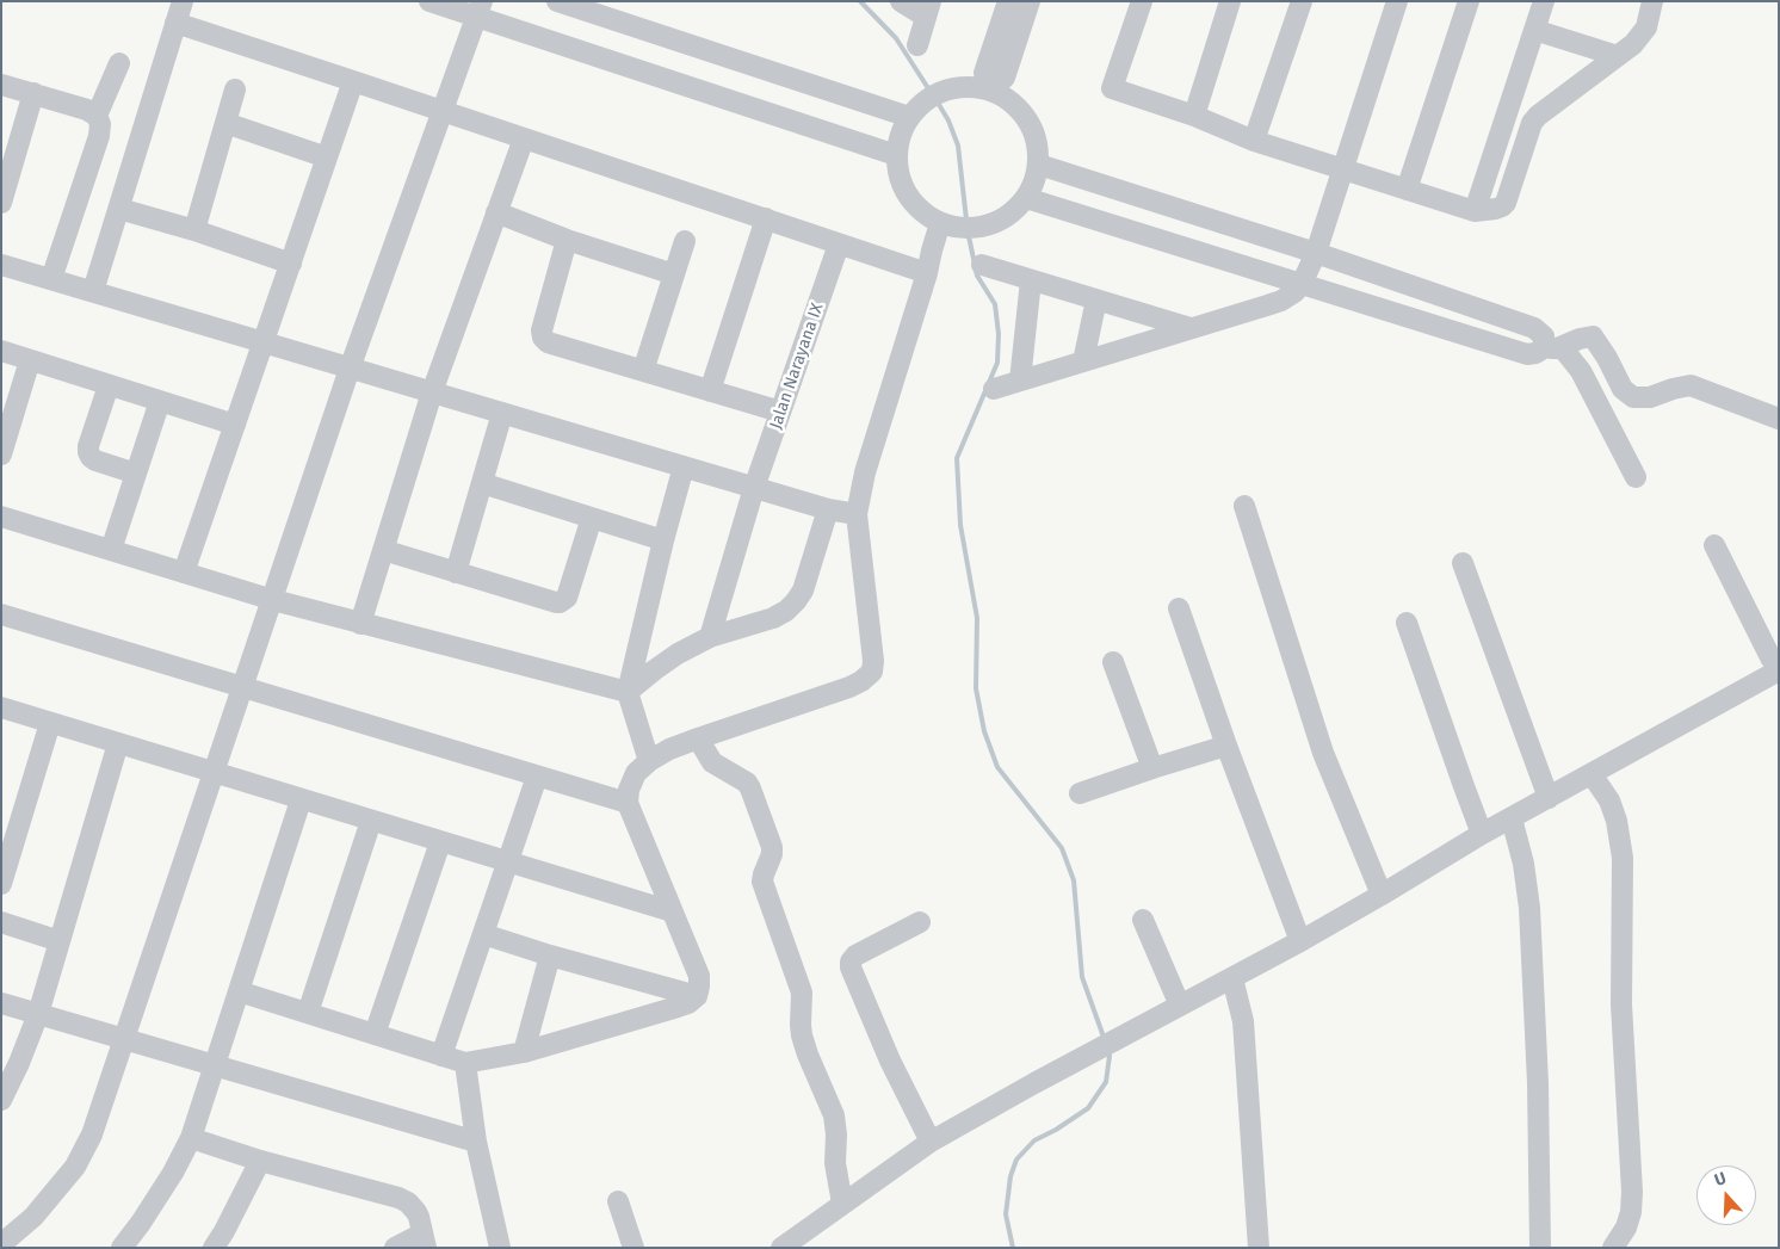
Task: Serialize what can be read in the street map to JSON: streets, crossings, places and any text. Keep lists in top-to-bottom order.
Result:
{
  "streets": {
    "street": ["Jalan Narayana IX"]
  },
  "north": "top"
}
